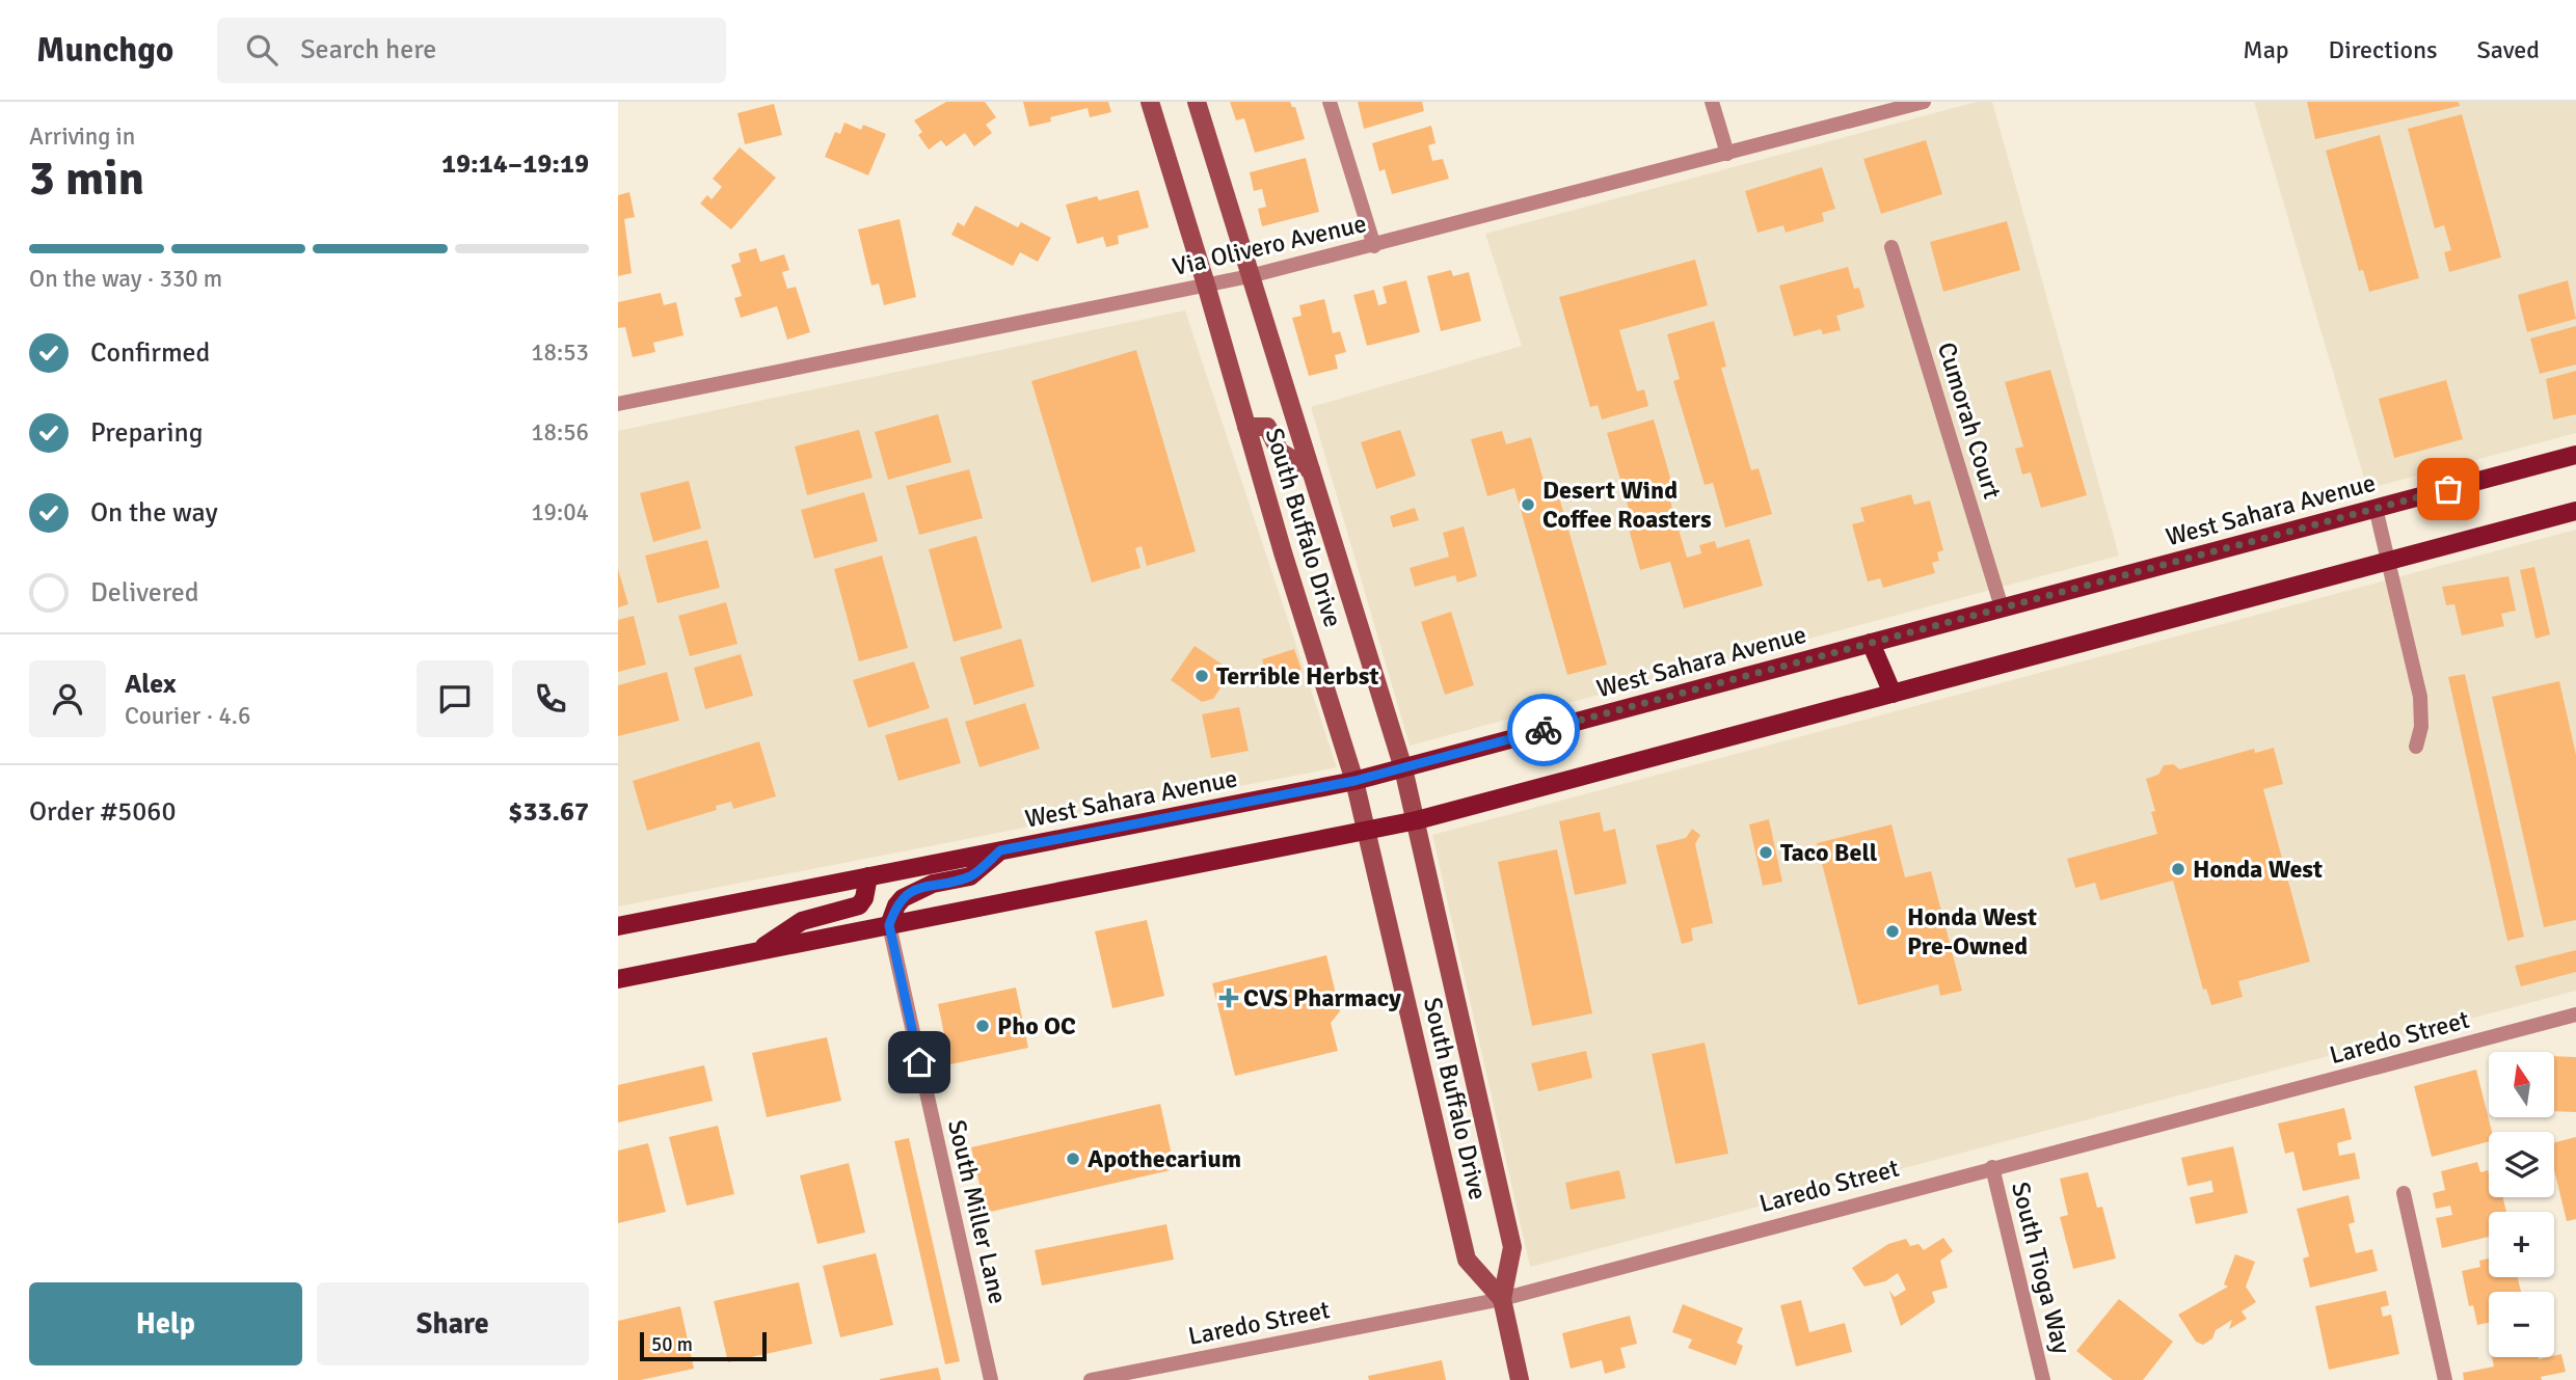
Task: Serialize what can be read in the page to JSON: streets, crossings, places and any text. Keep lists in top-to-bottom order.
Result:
{
  "streets": {
    "main road": ["West Sahara Avenue", "South Buffalo Drive"],
    "street": [
      "Via Olivero Avenue",
      "Cumorah Court",
      "Laredo Street",
      "South Miller Lane",
      "South Tioga Way"
    ]
  },
  "crossings": [
    ["Via Olivero Avenue", "South Buffalo Drive"],
    ["Cumorah Court", "West Sahara Avenue"],
    ["West Sahara Avenue", "South Buffalo Drive"],
    ["South Buffalo Drive", "Laredo Street"],
    ["Laredo Street", "South Tioga Way"]
  ],
  "places": {
    "other": [
      "Desert Wind Coffee Roasters",
      "Terrible Herbst",
      "Taco Bell",
      "Honda West",
      "Honda West Pre-Owned",
      "Pho OC",
      "Apothecarium"
    ],
    "health": ["CVS Pharmacy"]
  },
  "scale_bar": "50 m",
  "north": "top",
  "page": {
    "header": "Munchgo",
    "search": "Search here",
    "nav": ["Map", "Directions", "Saved"],
    "heading": ["3 min", "Arriving in", "19:14–19:19"],
    "panel": [
      "Alex",
      "Courier · 4.6",
      "Order #5060",
      "$33.67"
    ],
    "bar": "On the way · 330 m",
    "list": [
      ["Confirmed", "18:53"],
      ["Preparing", "18:56"],
      ["On the way", "19:04"],
      "Delivered"
    ],
    "map_buttons": ["+", "−"],
    "buttons": ["Help", "Share"],
    "scale": "50 m"
  }
}
